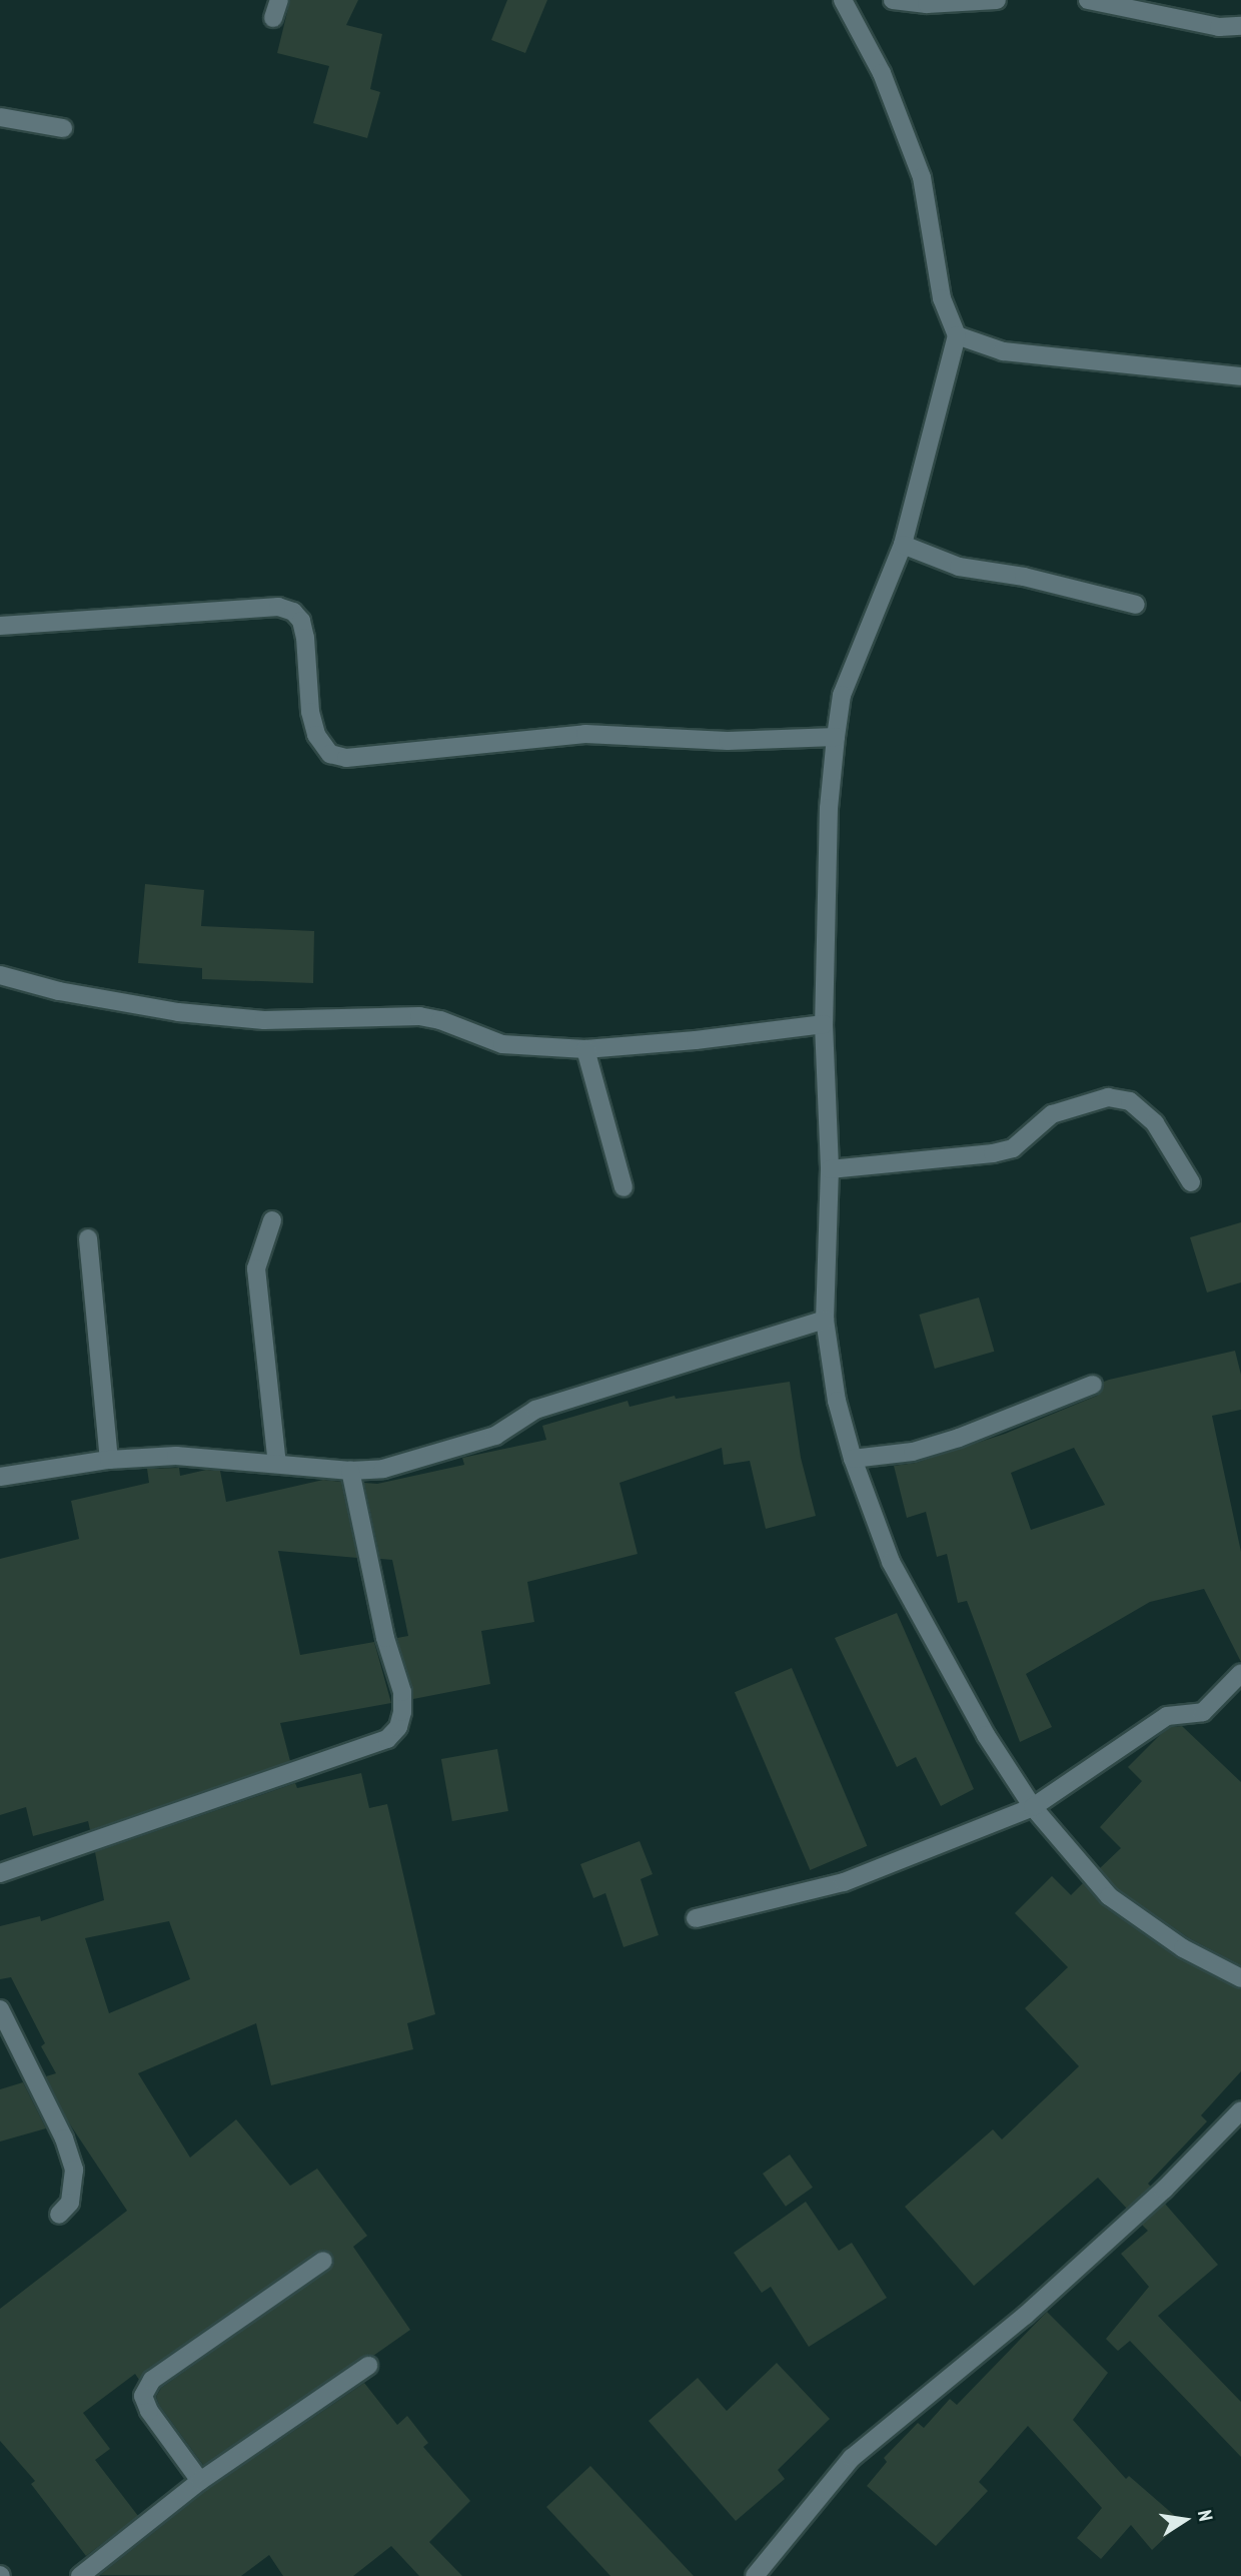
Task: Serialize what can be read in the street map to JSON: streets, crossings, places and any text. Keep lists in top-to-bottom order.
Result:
{
  "north": "right"
}
